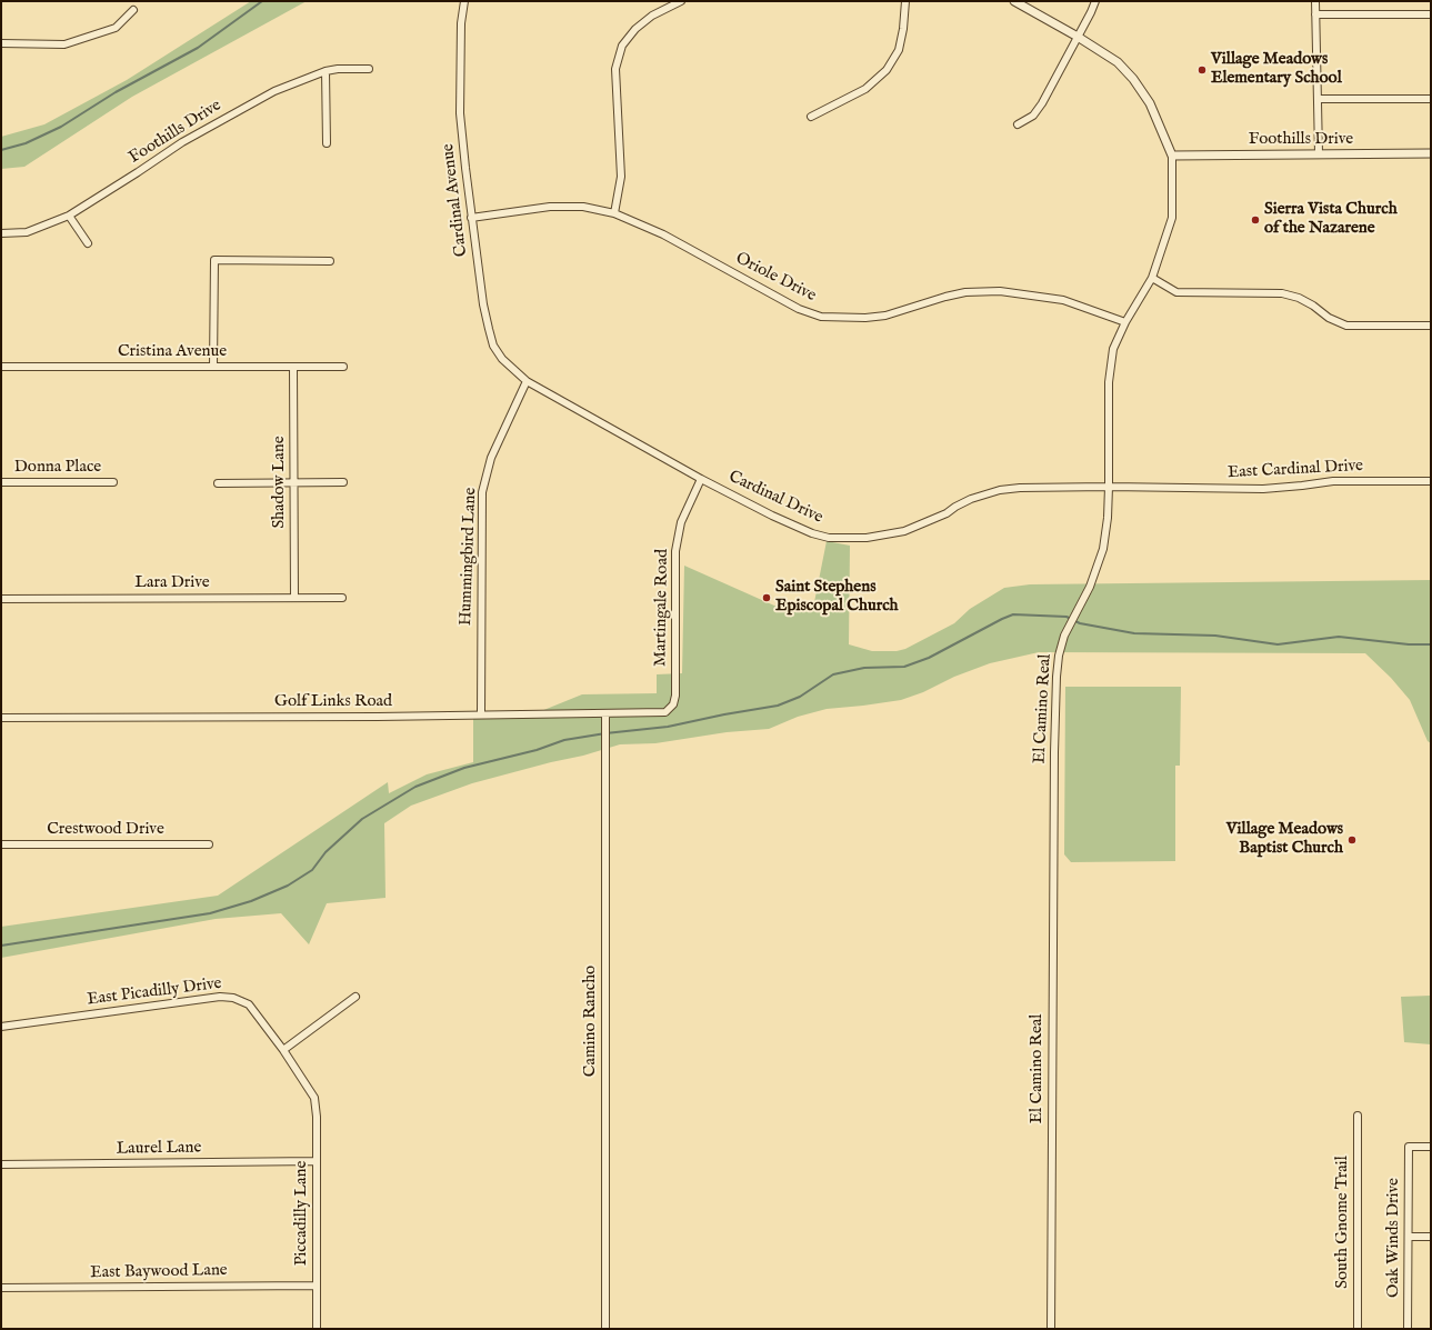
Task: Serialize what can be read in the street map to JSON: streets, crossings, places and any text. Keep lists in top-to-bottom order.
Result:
{
  "streets": {
    "street": [
      "Foothills Drive",
      "Cardinal Avenue",
      "Oriole Drive",
      "Cristina Avenue",
      "Donna Place",
      "East Cardinal Drive",
      "Shadow Lane",
      "Cardinal Drive",
      "Hummingbird Lane",
      "Lara Drive",
      "Martingale Road",
      "Golf Links Road",
      "El Camino Real",
      "Crestwood Drive",
      "East Picadilly Drive",
      "Camino Rancho",
      "Laurel Lane",
      "Piccadilly Lane",
      "South Gnome Trail",
      "Oak Winds Drive",
      "East Baywood Lane"
    ]
  },
  "crossings": [
    ["Foothills Drive", "El Camino Real"],
    ["Cardinal Avenue", "Oriole Drive"],
    ["Cardinal Avenue", "Cardinal Drive"],
    ["Cardinal Avenue", "Hummingbird Lane"],
    ["Oriole Drive", "El Camino Real"],
    ["Cristina Avenue", "Shadow Lane"],
    ["East Cardinal Drive", "Cardinal Drive"],
    ["East Cardinal Drive", "El Camino Real"],
    ["Shadow Lane", "Lara Drive"],
    ["Cardinal Drive", "Hummingbird Lane"],
    ["Cardinal Drive", "Martingale Road"],
    ["Cardinal Drive", "El Camino Real"],
    ["Hummingbird Lane", "Golf Links Road"],
    ["Martingale Road", "Golf Links Road"],
    ["Golf Links Road", "Camino Rancho"],
    ["East Picadilly Drive", "Piccadilly Lane"],
    ["Laurel Lane", "Piccadilly Lane"],
    ["Piccadilly Lane", "East Baywood Lane"]
  ],
  "places": [
    "Village Meadows Elementary School",
    "Sierra Vista Church of the Nazarene",
    "Saint Stephens Episcopal Church",
    "Village Meadows Baptist Church"
  ]
}
